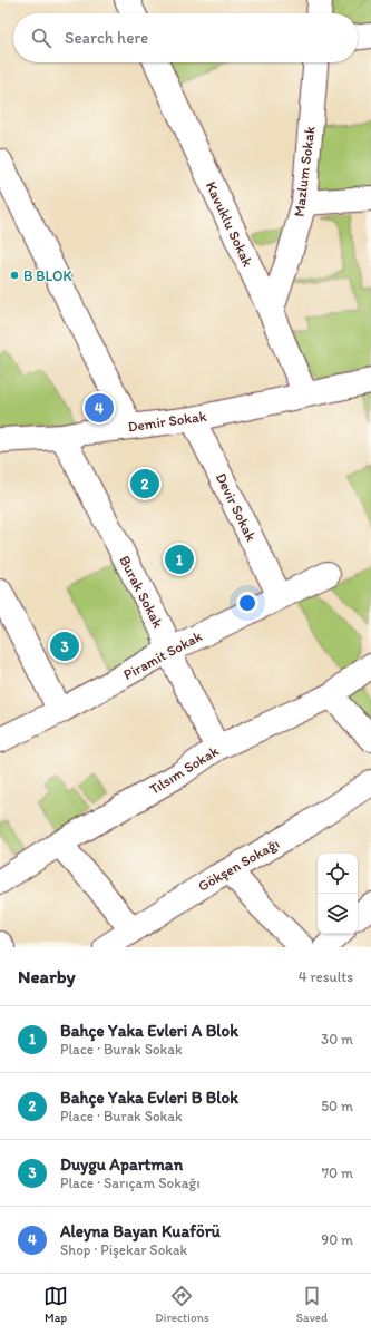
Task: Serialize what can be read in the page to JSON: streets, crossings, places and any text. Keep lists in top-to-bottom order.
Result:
{
  "streets": {
    "street": [
      "Mazlum Sokak",
      "Kavuklu Sokak",
      "Demir Sokak",
      "Devir Sokak",
      "Burak Sokak",
      "Piramit Sokak",
      "Tılsım Sokak",
      "Gökşen Sokağı"
    ]
  },
  "crossings": [
    ["Mazlum Sokak", "Kavuklu Sokak"],
    ["Kavuklu Sokak", "Demir Sokak"],
    ["Demir Sokak", "Devir Sokak"],
    ["Demir Sokak", "Burak Sokak"],
    ["Devir Sokak", "Piramit Sokak"],
    ["Burak Sokak", "Piramit Sokak"],
    ["Burak Sokak", "Tılsım Sokak"]
  ],
  "places": ["B BLOK"],
  "page": {
    "search": "Search here",
    "pins": [
      "4",
      "2",
      "1",
      "3"
    ],
    "heading": ["Nearby", "4 results"],
    "list": [
      {
        "mark": "1",
        "name": "Bahçe Yaka Evleri A Blok",
        "note": "Place · Burak Sokak",
        "value": "30 m"
      },
      {
        "mark": "2",
        "name": "Bahçe Yaka Evleri B Blok",
        "note": "Place · Burak Sokak",
        "value": "50 m"
      },
      {
        "mark": "3",
        "name": "Duygu Apartman",
        "note": "Place · Sarıçam Sokağı",
        "value": "70 m"
      },
      {
        "mark": "4",
        "name": "Aleyna Bayan Kuaförü",
        "note": "Shop · Pişekar Sokak",
        "value": "90 m"
      }
    ],
    "nav": ["Map", "Directions", "Saved"]
  }
}
